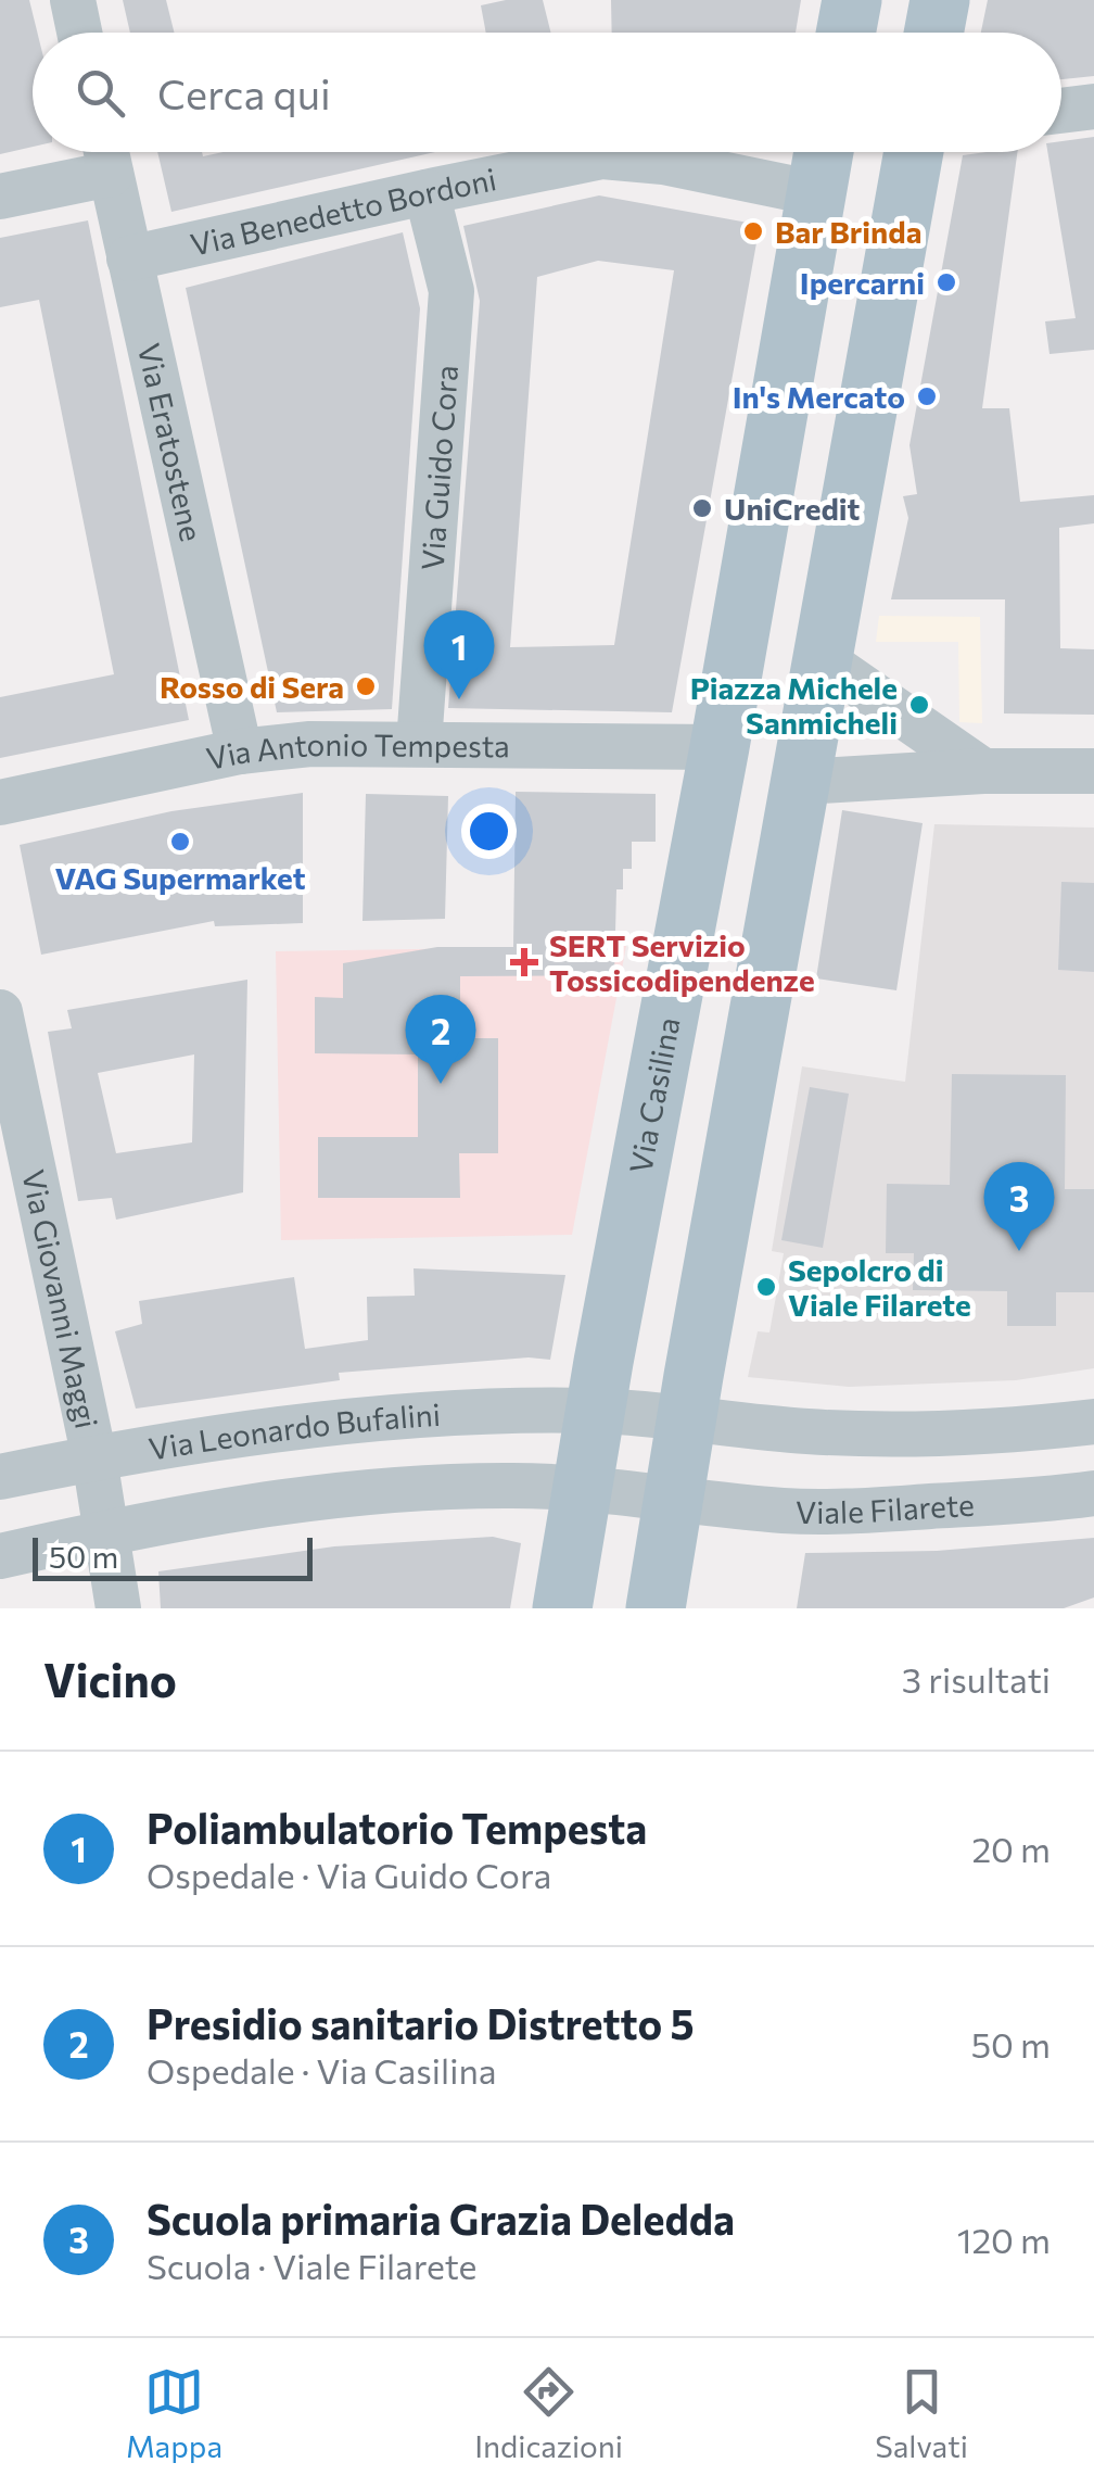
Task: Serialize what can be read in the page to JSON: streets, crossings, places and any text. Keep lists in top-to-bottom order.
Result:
{
  "streets": {
    "main road": ["Via Casilina"],
    "street": [
      "Via Benedetto Bordoni",
      "Via Eratostene",
      "Via Guido Cora",
      "Via Antonio Tempesta",
      "Via Giovanni Maggi",
      "Via Leonardo Bufalini",
      "Viale Filarete"
    ]
  },
  "crossings": [
    ["Via Benedetto Bordoni", "Via Eratostene"],
    ["Via Benedetto Bordoni", "Via Guido Cora"],
    ["Via Benedetto Bordoni", "Via Casilina"],
    ["Via Eratostene", "Via Antonio Tempesta"],
    ["Via Guido Cora", "Via Antonio Tempesta"],
    ["Via Antonio Tempesta", "Via Casilina"],
    ["Via Casilina", "Via Leonardo Bufalini"],
    ["Via Casilina", "Viale Filarete"],
    ["Via Giovanni Maggi", "Via Leonardo Bufalini"]
  ],
  "places": {
    "other": [
      "Bar Brinda",
      "Ipercarni",
      "In's Mercato",
      "UniCredit",
      "Rosso di Sera",
      "Piazza Michele Sanmicheli",
      "VAG Supermarket",
      "Sepolcro di Viale Filarete"
    ],
    "health": ["SERT Servizio Tossicodipendenze"]
  },
  "scale_bar": "50 m",
  "page": {
    "search": "Cerca qui",
    "pins": ["1", "2", "3"],
    "scale": "50 m",
    "heading": ["Vicino", "3 risultati"],
    "list": [
      {
        "mark": "1",
        "name": "Poliambulatorio Tempesta",
        "note": "Ospedale · Via Guido Cora",
        "value": "20 m"
      },
      {
        "mark": "2",
        "name": "Presidio sanitario Distretto 5",
        "note": "Ospedale · Via Casilina",
        "value": "50 m"
      },
      {
        "mark": "3",
        "name": "Scuola primaria Grazia Deledda",
        "note": "Scuola · Viale Filarete",
        "value": "120 m"
      }
    ],
    "nav": ["Mappa", "Indicazioni", "Salvati"]
  }
}
